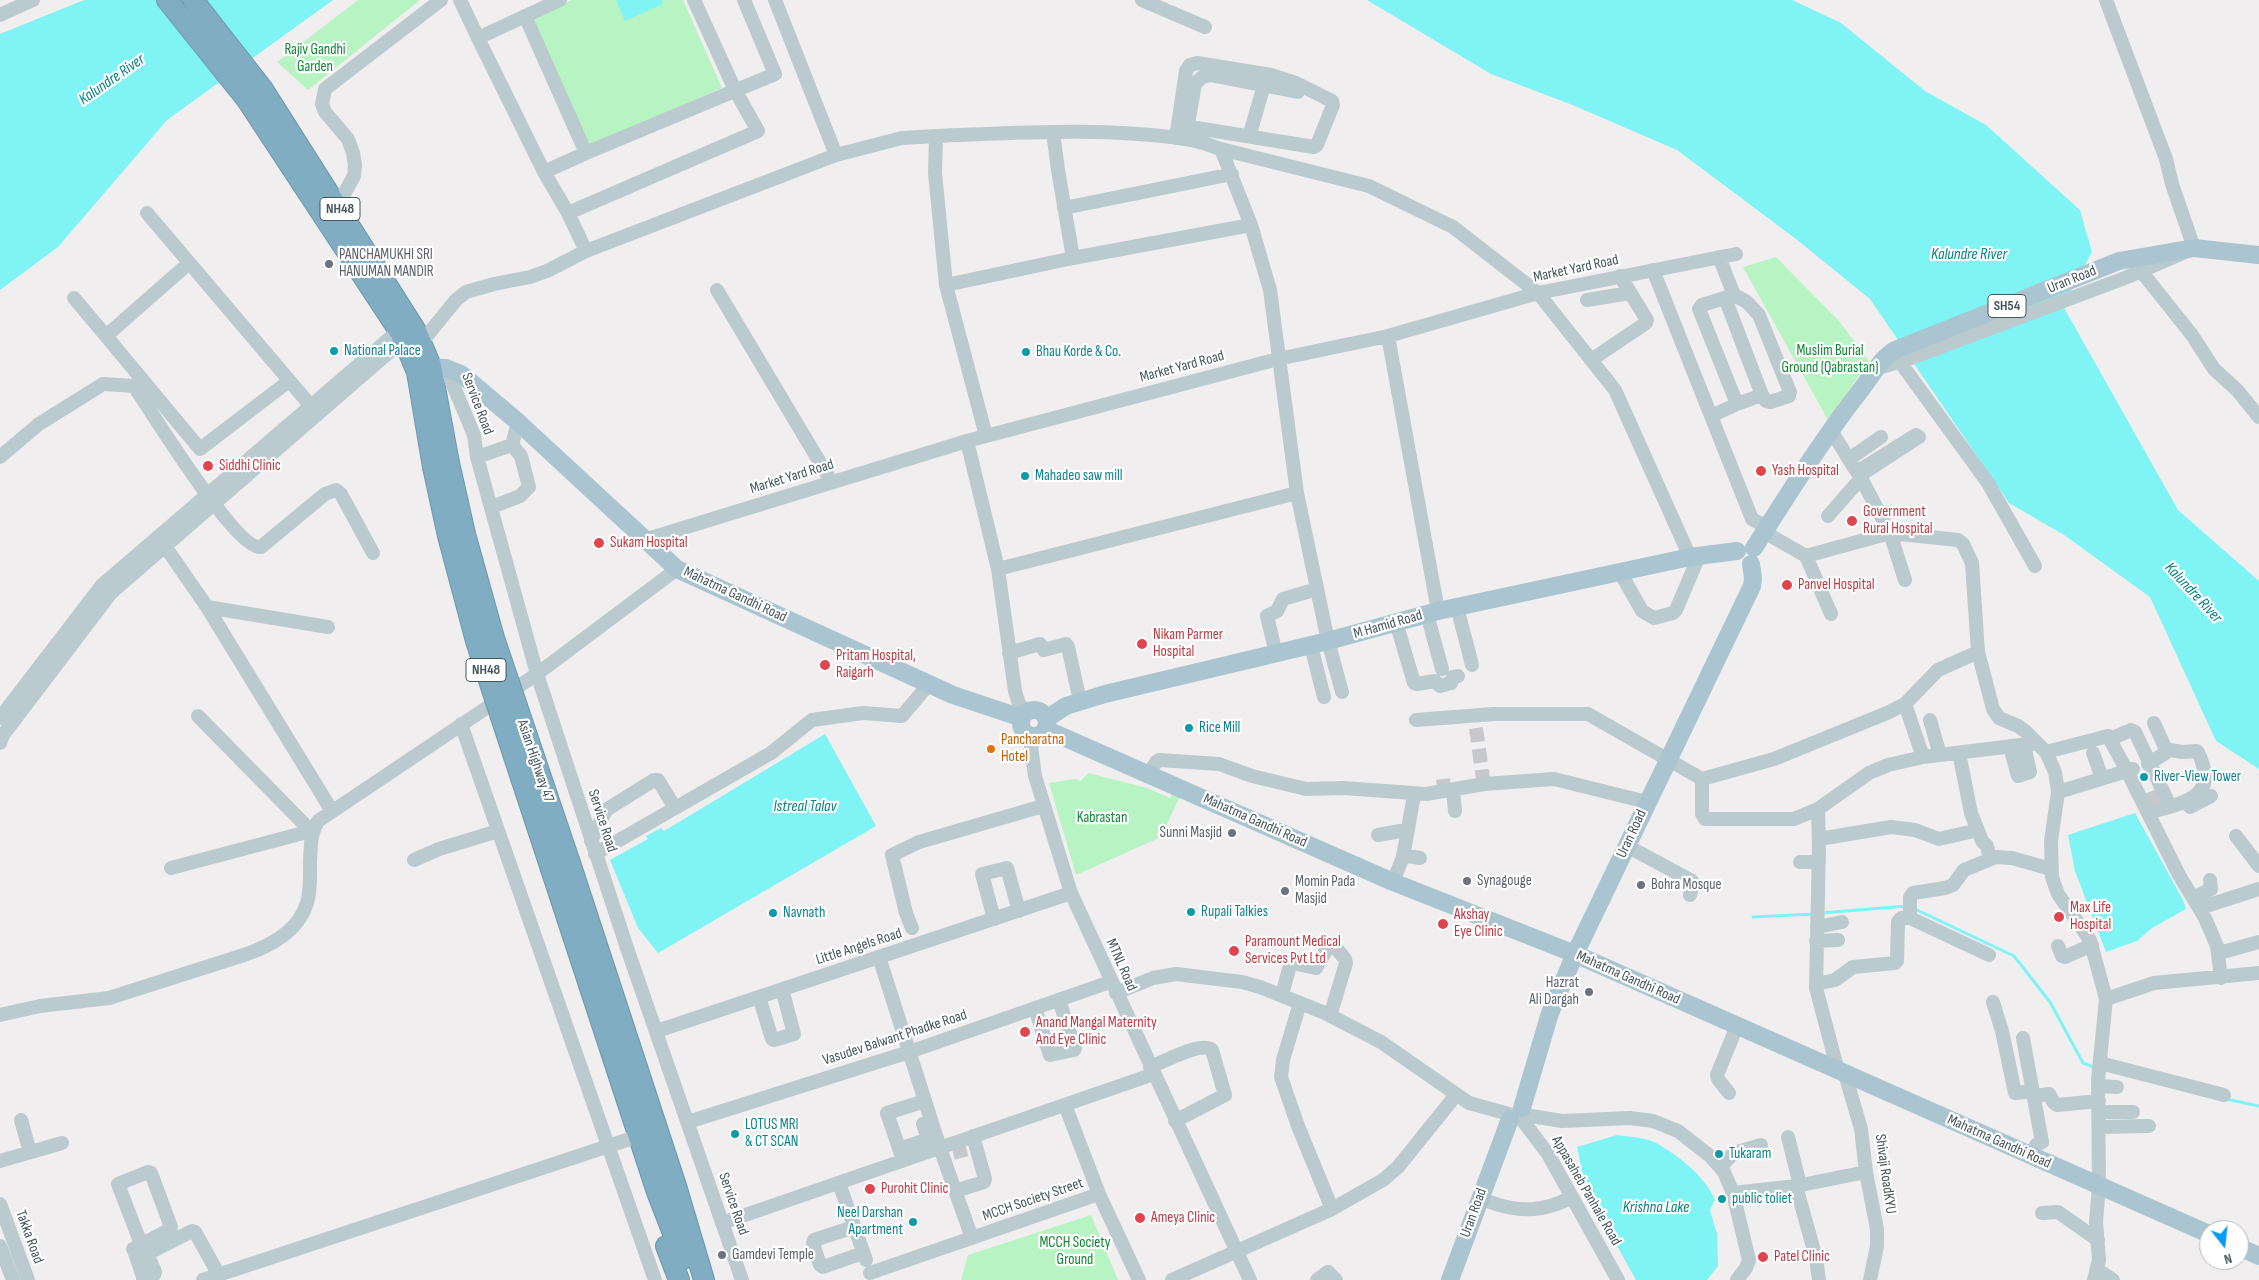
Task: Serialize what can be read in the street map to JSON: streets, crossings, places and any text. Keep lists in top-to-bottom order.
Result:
{
  "streets": {
    "highway": ["NH48", "Asian Highway 47"],
    "main road": [
      "Uran Road",
      "SH54",
      "Mahatma Gandhi Road",
      "M Hamid Road"
    ],
    "street": [
      "Market Yard Road",
      "Service Road",
      "Little Angels Road",
      "MTNL Road",
      "Vasudev Balwant Phadke Road",
      "Shivaji RoadKYU",
      "Appasaheb Panhale Road",
      "MCCH Society Street",
      "Takka Road"
    ]
  },
  "crossings": [
    ["NH48", "Asian Highway 47"],
    ["Market Yard Road", "Mahatma Gandhi Road"],
    ["Uran Road", "Mahatma Gandhi Road"],
    ["Uran Road", "M Hamid Road"],
    ["Uran Road", "Vasudev Balwant Phadke Road"],
    ["Uran Road", "Appasaheb Panhale Road"],
    ["Service Road", "Mahatma Gandhi Road"],
    ["Service Road", "Asian Highway 47"],
    ["Service Road", "Little Angels Road"],
    ["Service Road", "Vasudev Balwant Phadke Road"],
    ["Mahatma Gandhi Road", "M Hamid Road"],
    ["Mahatma Gandhi Road", "Asian Highway 47"],
    ["Mahatma Gandhi Road", "MTNL Road"],
    ["Mahatma Gandhi Road", "Shivaji RoadKYU"],
    ["M Hamid Road", "MTNL Road"],
    ["Little Angels Road", "MTNL Road"],
    ["Little Angels Road", "MCCH Society Street"],
    ["MTNL Road", "Vasudev Balwant Phadke Road"],
    ["Vasudev Balwant Phadke Road", "Appasaheb Panhale Road"],
    ["Vasudev Balwant Phadke Road", "MCCH Society Street"]
  ],
  "water": ["Kalundre River", "Istreal Talav", "Krishna Lake"],
  "parks": [
    "Rajiv Gandhi Garden",
    "Muslim Burial Ground (Qabrastan)",
    "Kabrastan",
    "MCCH Society Ground"
  ],
  "places": [
    "PANCHAMUKHI SRI HANUMAN MANDIR",
    "National Palace",
    "Bhau Korde & Co.",
    "Siddhi Clinic",
    "Yash Hospital",
    "Mahadeo saw mill",
    "Government Rural Hospital",
    "Sukam Hospital",
    "Panvel Hospital",
    "Nikam Parmer Hospital",
    "Pritam Hospital, Raigarh",
    "Rice Mill",
    "Pancharatna Hotel",
    "River-View Tower",
    "Sunni Masjid",
    "Synagouge",
    "Bohra Mosque",
    "Momin Pada Masjid",
    "Rupali Talkies",
    "Navnath",
    "Max Life Hospital",
    "Akshay Eye Clinic",
    "Paramount Medical Services Pvt Ltd",
    "Hazrat Ali Dargah",
    "Anand Mangal Maternity And Eye Clinic",
    "LOTUS MRI & CT SCAN",
    "Tukaram",
    "Purohit Clinic",
    "public toliet",
    "Ameya Clinic",
    "Neel Darshan Apartment",
    "Gamdevi Temple",
    "Patel Clinic"
  ],
  "north": "bottom"
}
